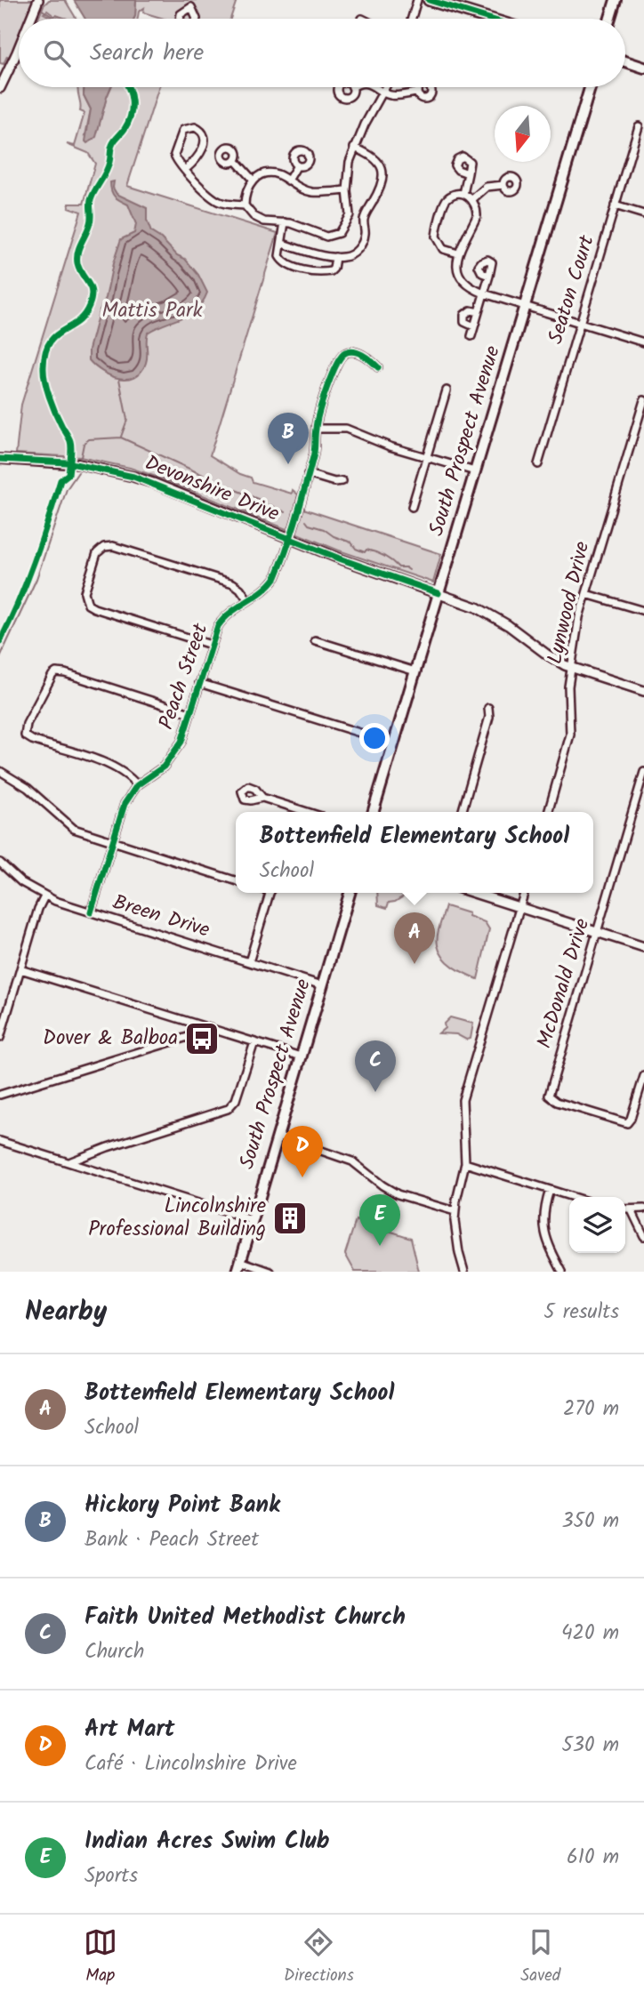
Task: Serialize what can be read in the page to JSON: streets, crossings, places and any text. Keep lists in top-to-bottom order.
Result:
{
  "streets": {
    "main road": ["South Prospect Avenue"],
    "street": [
      "Seaton Court",
      "Devonshire Drive",
      "Lynwood Drive",
      "Peach Street",
      "Breen Drive",
      "McDonald Drive"
    ]
  },
  "crossings": [
    ["South Prospect Avenue", "Devonshire Drive"],
    ["South Prospect Avenue", "Breen Drive"],
    ["Devonshire Drive", "Lynwood Drive"],
    ["Devonshire Drive", "Peach Street"],
    ["Peach Street", "Breen Drive"]
  ],
  "parks": ["Mattis Park"],
  "places": {
    "bus stop": ["Dover & Balboa"],
    "building": ["Lincolnshire Professional Building"]
  },
  "north": "bottom",
  "page": {
    "search": "Search here",
    "pins": [
      "B",
      "A",
      "C",
      "D",
      "E"
    ],
    "popup": ["Bottenfield Elementary School", "School"],
    "heading": ["Nearby", "5 results"],
    "list": [
      {
        "mark": "A",
        "name": "Bottenfield Elementary School",
        "note": "School",
        "value": "270 m"
      },
      {
        "mark": "B",
        "name": "Hickory Point Bank",
        "note": "Bank · Peach Street",
        "value": "350 m"
      },
      {
        "mark": "C",
        "name": "Faith United Methodist Church",
        "note": "Church",
        "value": "420 m"
      },
      {
        "mark": "D",
        "name": "Art Mart",
        "note": "Café · Lincolnshire Drive",
        "value": "530 m"
      },
      {
        "mark": "E",
        "name": "Indian Acres Swim Club",
        "note": "Sports",
        "value": "610 m"
      }
    ],
    "nav": ["Map", "Directions", "Saved"]
  }
}
